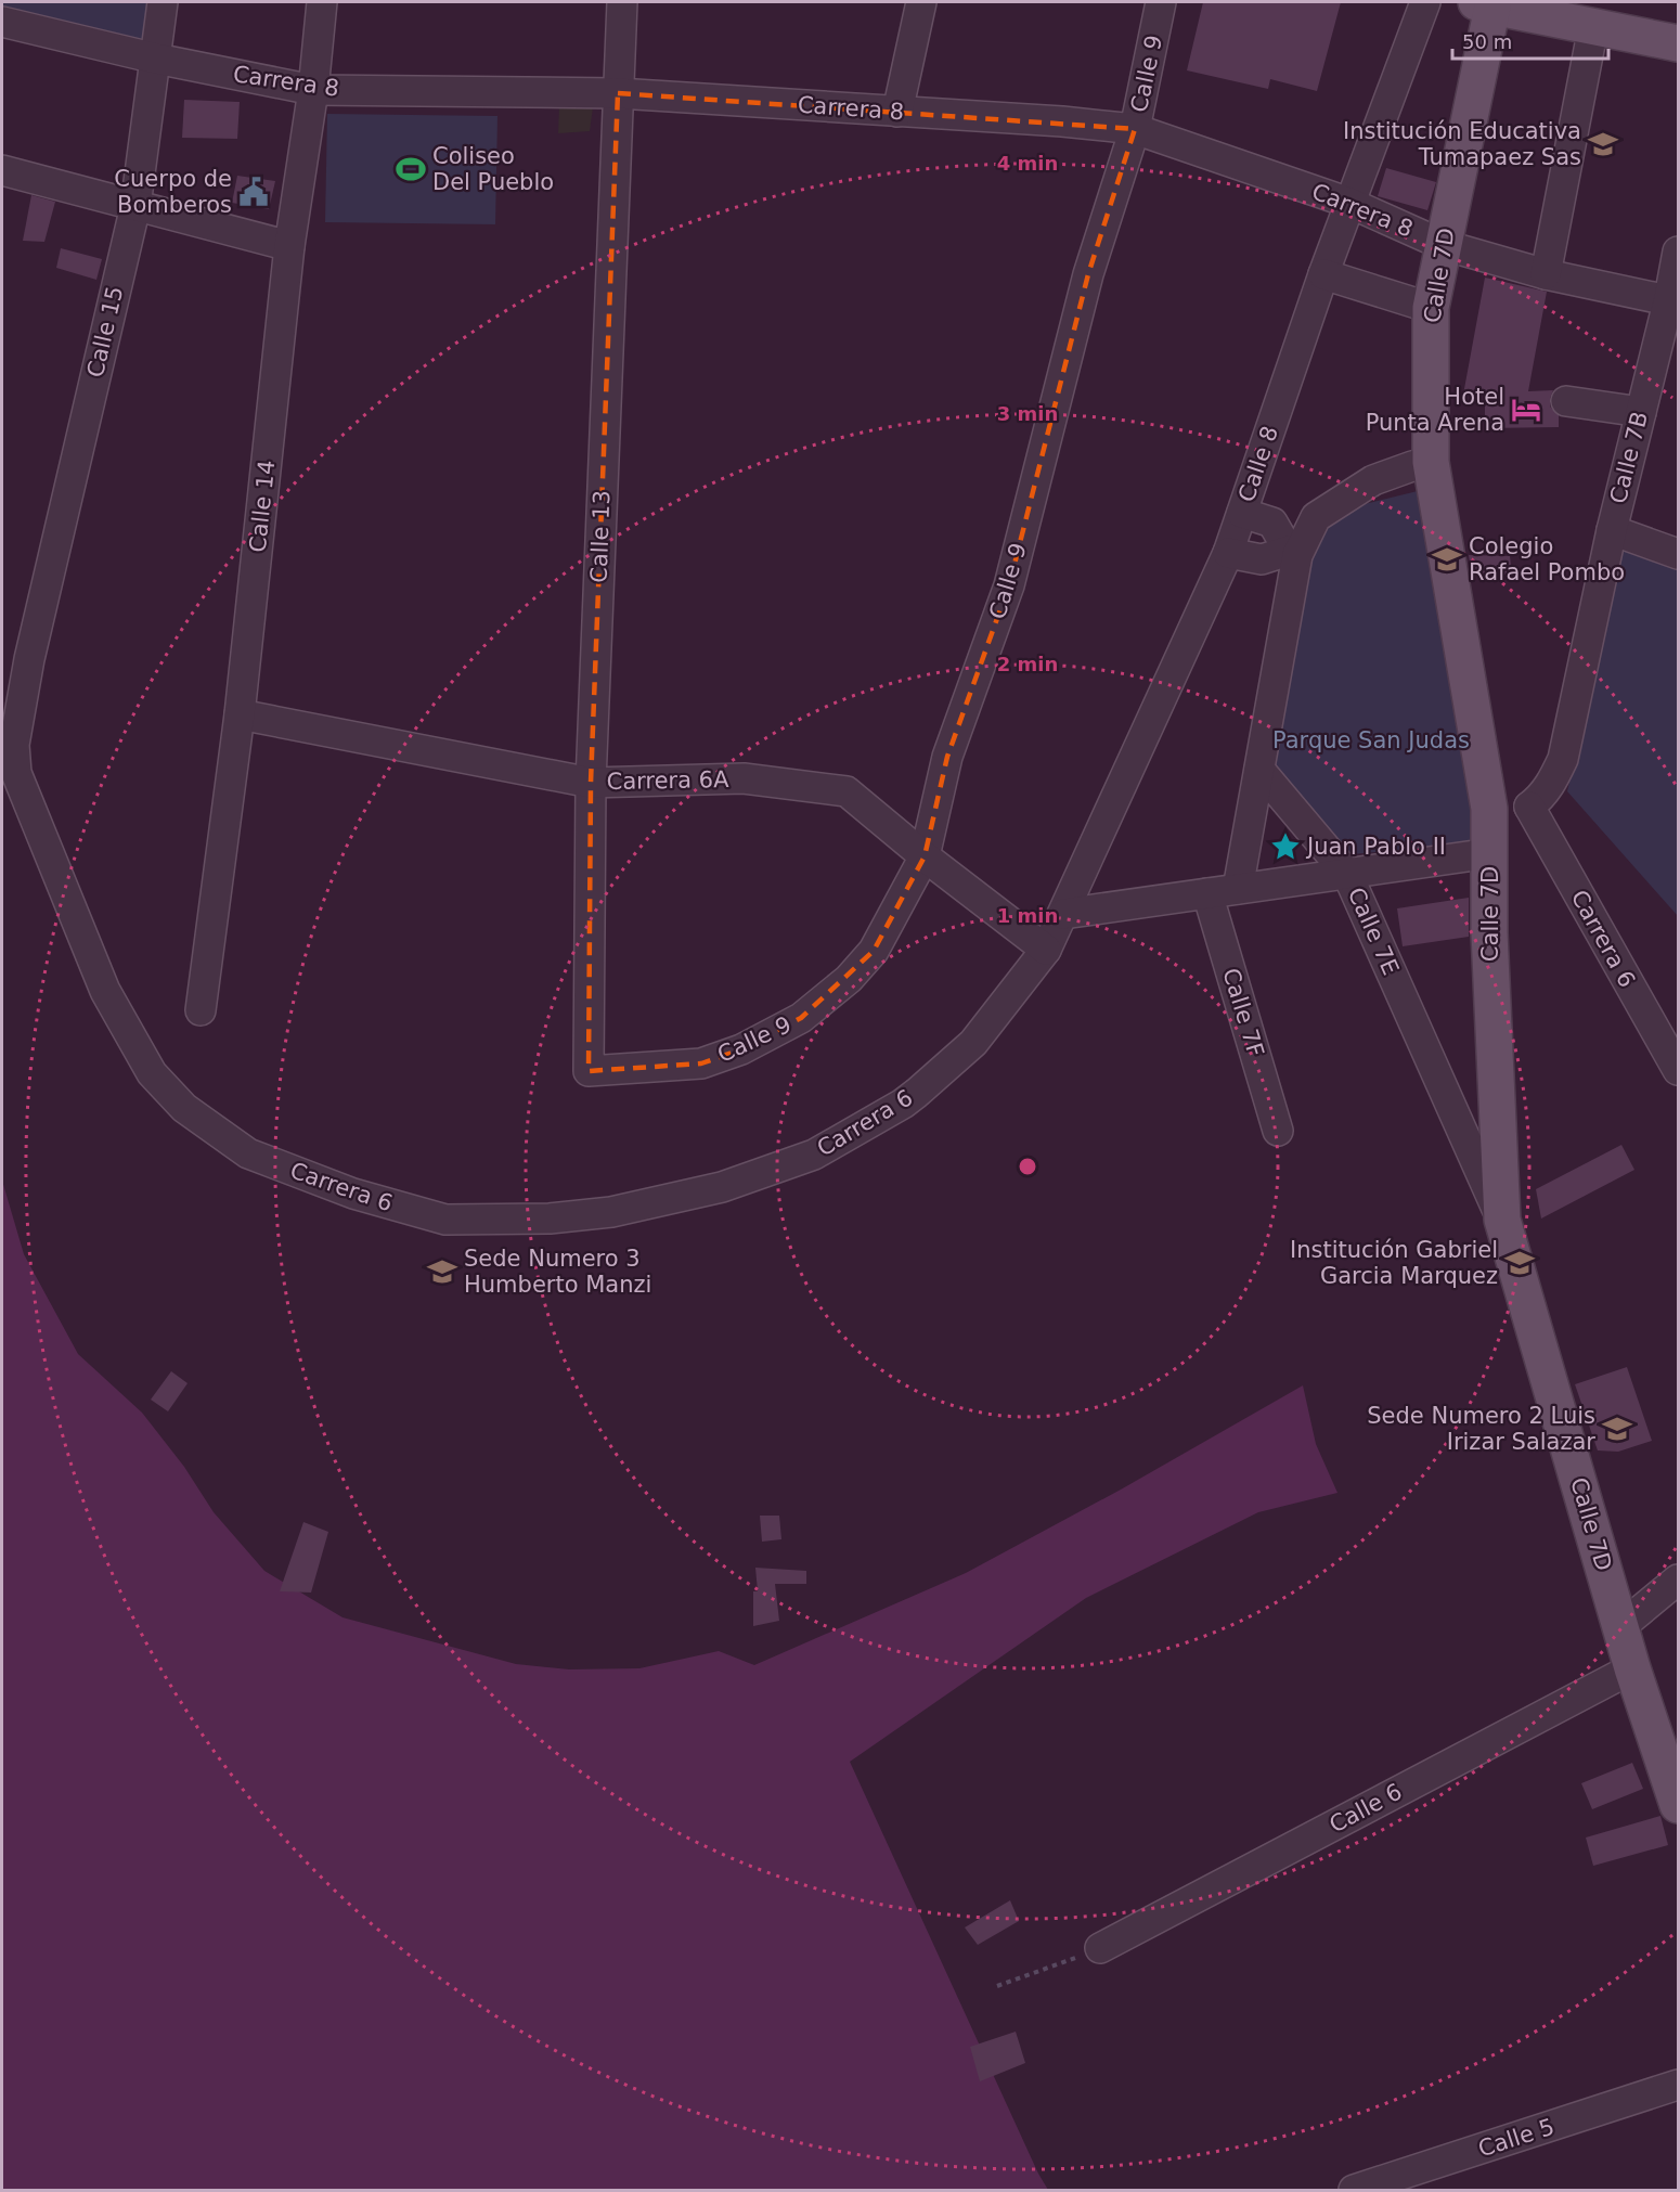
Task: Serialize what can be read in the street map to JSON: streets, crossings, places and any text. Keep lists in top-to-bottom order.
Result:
{
  "streets": {
    "main road": ["Calle 7D"],
    "street": [
      "Calle 9",
      "Carrera 8",
      "Calle 15",
      "Calle 7B",
      "Calle 8",
      "Calle 14",
      "Calle 13",
      "Carrera 6A",
      "Calle 7E",
      "Carrera 6",
      "Calle 7F",
      "Calle 6",
      "Calle 5"
    ]
  },
  "crossings": [
    ["Calle 9", "Carrera 8"],
    ["Calle 9", "Calle 13"],
    ["Calle 9", "Carrera 6A"],
    ["Carrera 8", "Calle 7D"],
    ["Carrera 8", "Calle 15"],
    ["Carrera 8", "Calle 7B"],
    ["Carrera 8", "Calle 8"],
    ["Carrera 8", "Calle 14"],
    ["Carrera 8", "Calle 13"],
    ["Calle 7D", "Calle 7E"],
    ["Calle 7D", "Calle 6"],
    ["Calle 15", "Carrera 6"],
    ["Calle 7B", "Carrera 6"],
    ["Calle 8", "Carrera 6"],
    ["Calle 14", "Carrera 6A"],
    ["Calle 13", "Carrera 6A"],
    ["Carrera 6A", "Carrera 6"]
  ],
  "parks": ["Parque San Judas"],
  "places": {
    "school or university": [
      "Institución Educativa Tumapaez Sas",
      "Colegio Rafael Pombo",
      "Institución Gabriel Garcia Marquez",
      "Sede Numero 3 Humberto Manzi",
      "Sede Numero 2 Luis Irizar Salazar"
    ],
    "sports": ["Coliseo Del Pueblo"],
    "public building": ["Cuerpo de Bomberos"],
    "hotel": ["Hotel Punta Arena"],
    "place": ["Juan Pablo II"]
  },
  "scale_bar": "50 m",
  "rings": [
    "4 min",
    "3 min",
    "2 min",
    "1 min"
  ]
}
